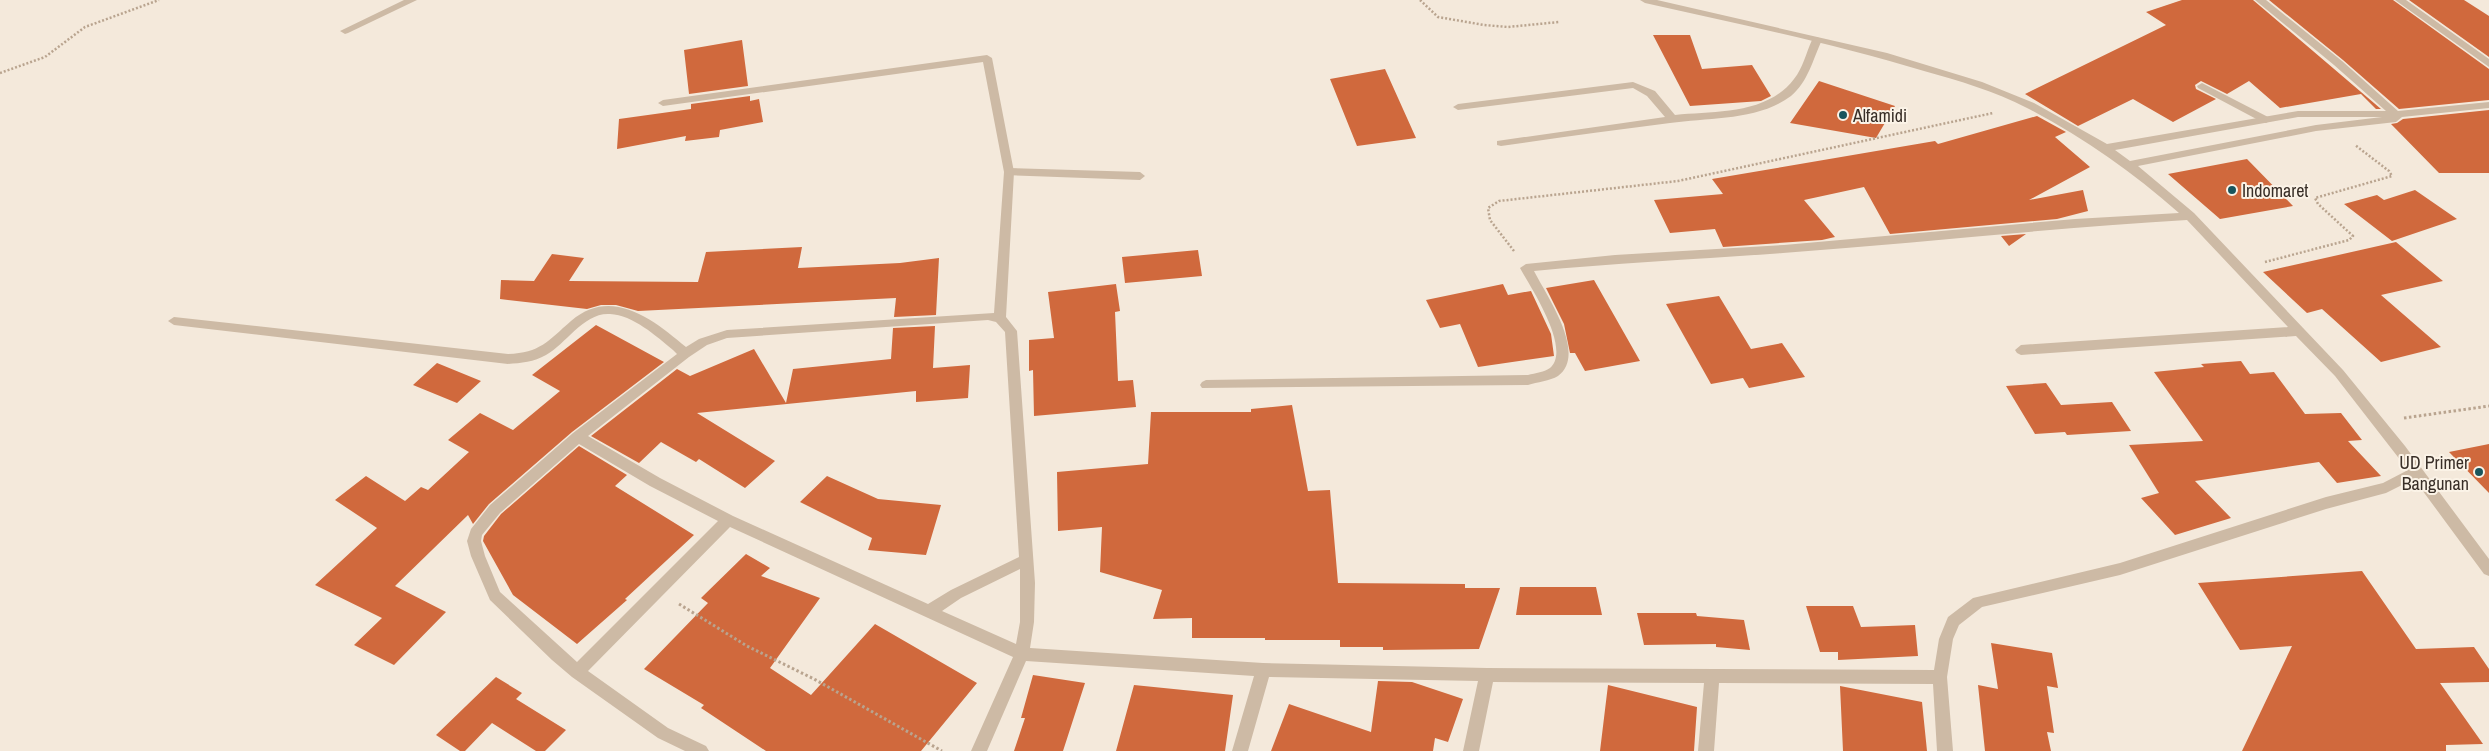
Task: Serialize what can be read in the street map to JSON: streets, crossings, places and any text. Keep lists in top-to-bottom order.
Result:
{
  "places": ["Alfamidi", "Indomaret", "UD Primer Bangunan"]
}
